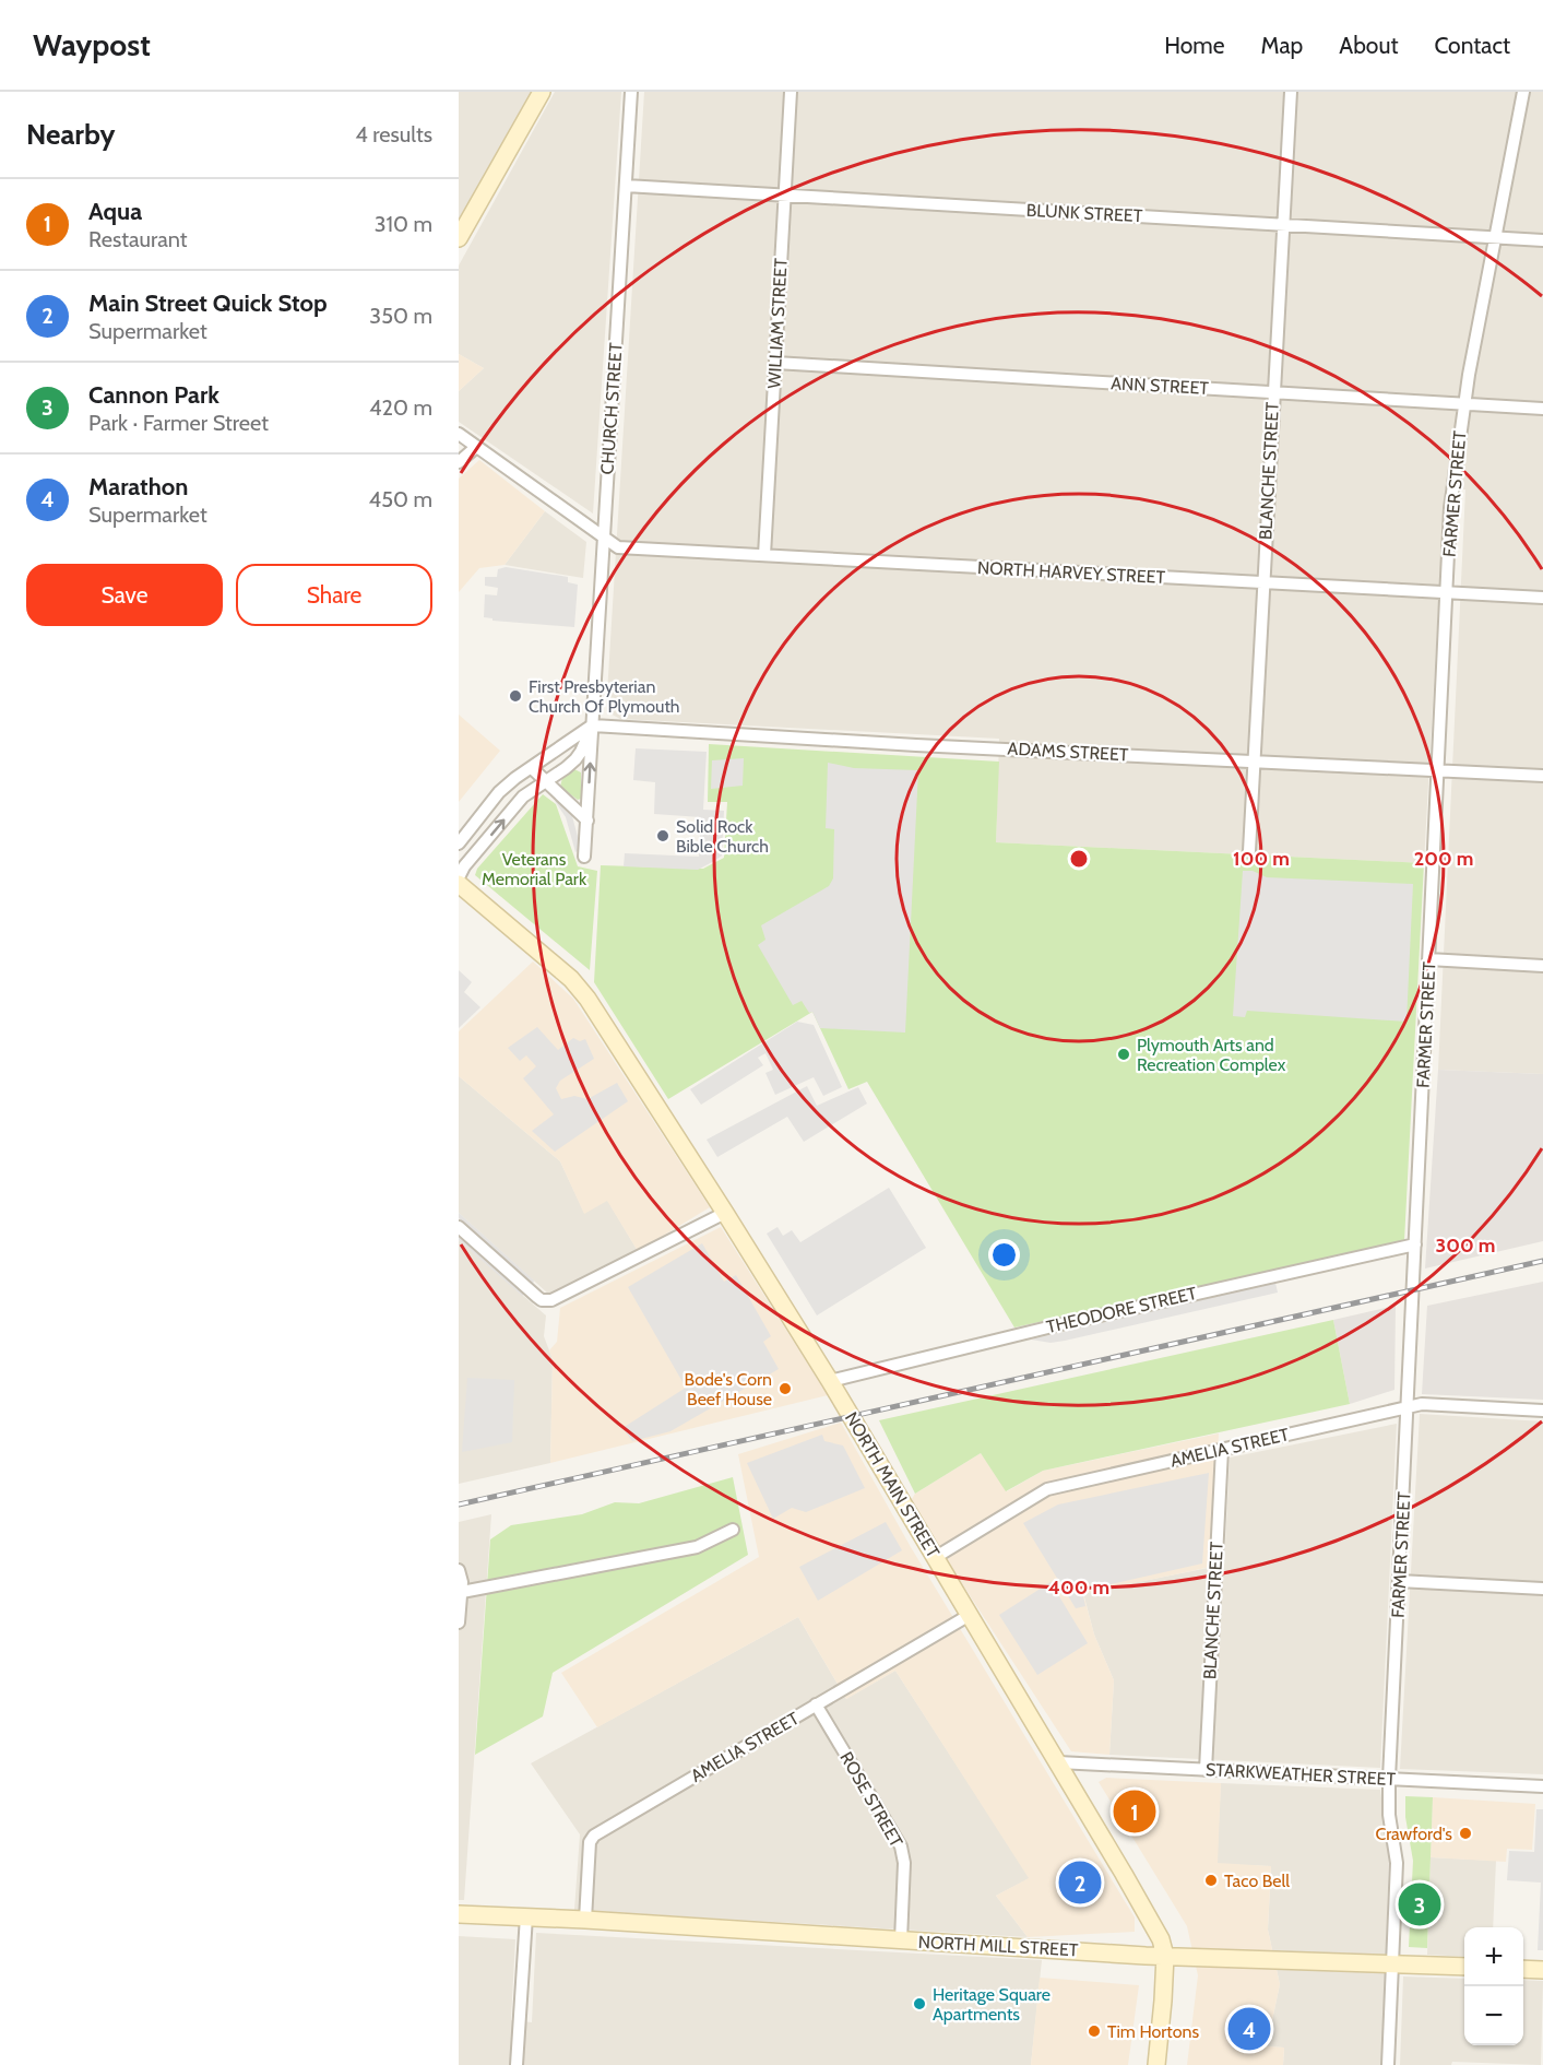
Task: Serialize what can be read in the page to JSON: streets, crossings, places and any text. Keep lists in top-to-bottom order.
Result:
{
  "streets": {
    "main road": ["NORTH MAIN STREET", "NORTH MILL STREET"],
    "street": [
      "BLUNK STREET",
      "WILLIAM STREET",
      "ANN STREET",
      "CHURCH STREET",
      "BLANCHE STREET",
      "FARMER STREET",
      "NORTH HARVEY STREET",
      "ADAMS STREET",
      "THEODORE STREET",
      "AMELIA STREET",
      "STARKWEATHER STREET",
      "ROSE STREET"
    ]
  },
  "crossings": [
    ["BLUNK STREET", "WILLIAM STREET"],
    ["BLUNK STREET", "CHURCH STREET"],
    ["BLUNK STREET", "BLANCHE STREET"],
    ["BLUNK STREET", "FARMER STREET"],
    ["WILLIAM STREET", "ANN STREET"],
    ["WILLIAM STREET", "NORTH HARVEY STREET"],
    ["ANN STREET", "BLANCHE STREET"],
    ["ANN STREET", "FARMER STREET"],
    ["CHURCH STREET", "NORTH HARVEY STREET"],
    ["CHURCH STREET", "ADAMS STREET"],
    ["BLANCHE STREET", "NORTH HARVEY STREET"],
    ["BLANCHE STREET", "ADAMS STREET"],
    ["BLANCHE STREET", "AMELIA STREET"],
    ["BLANCHE STREET", "STARKWEATHER STREET"],
    ["FARMER STREET", "NORTH HARVEY STREET"],
    ["FARMER STREET", "ADAMS STREET"],
    ["FARMER STREET", "THEODORE STREET"],
    ["FARMER STREET", "AMELIA STREET"],
    ["FARMER STREET", "STARKWEATHER STREET"],
    ["FARMER STREET", "NORTH MILL STREET"],
    ["THEODORE STREET", "NORTH MAIN STREET"],
    ["AMELIA STREET", "NORTH MAIN STREET"],
    ["AMELIA STREET", "ROSE STREET"],
    ["AMELIA STREET", "NORTH MILL STREET"],
    ["NORTH MAIN STREET", "STARKWEATHER STREET"],
    ["NORTH MAIN STREET", "NORTH MILL STREET"],
    ["ROSE STREET", "NORTH MILL STREET"]
  ],
  "parks": ["Veterans Memorial Park"],
  "places": [
    "First Presbyterian Church Of Plymouth",
    "Solid Rock Bible Church",
    "Plymouth Arts and Recreation Complex",
    "Bode's Corn Beef House",
    "Crawford's",
    "Taco Bell",
    "Heritage Square Apartments",
    "Tim Hortons"
  ],
  "page": {
    "header": "Waypost",
    "nav": [
      "Home",
      "Map",
      "About",
      "Contact"
    ],
    "heading": ["Nearby", "4 results"],
    "list": [
      {
        "mark": "1",
        "name": "Aqua",
        "note": "Restaurant",
        "value": "310 m"
      },
      {
        "mark": "2",
        "name": "Main Street Quick Stop",
        "note": "Supermarket",
        "value": "350 m"
      },
      {
        "mark": "3",
        "name": "Cannon Park",
        "note": "Park · Farmer Street",
        "value": "420 m"
      },
      {
        "mark": "4",
        "name": "Marathon",
        "note": "Supermarket",
        "value": "450 m"
      }
    ],
    "buttons": ["Save", "Share"],
    "pins": [
      "1",
      "2",
      "3",
      "4"
    ],
    "map_buttons": ["+", "−"]
  },
  "rings": [
    "100 m",
    "200 m",
    "300 m",
    "400 m"
  ]
}
